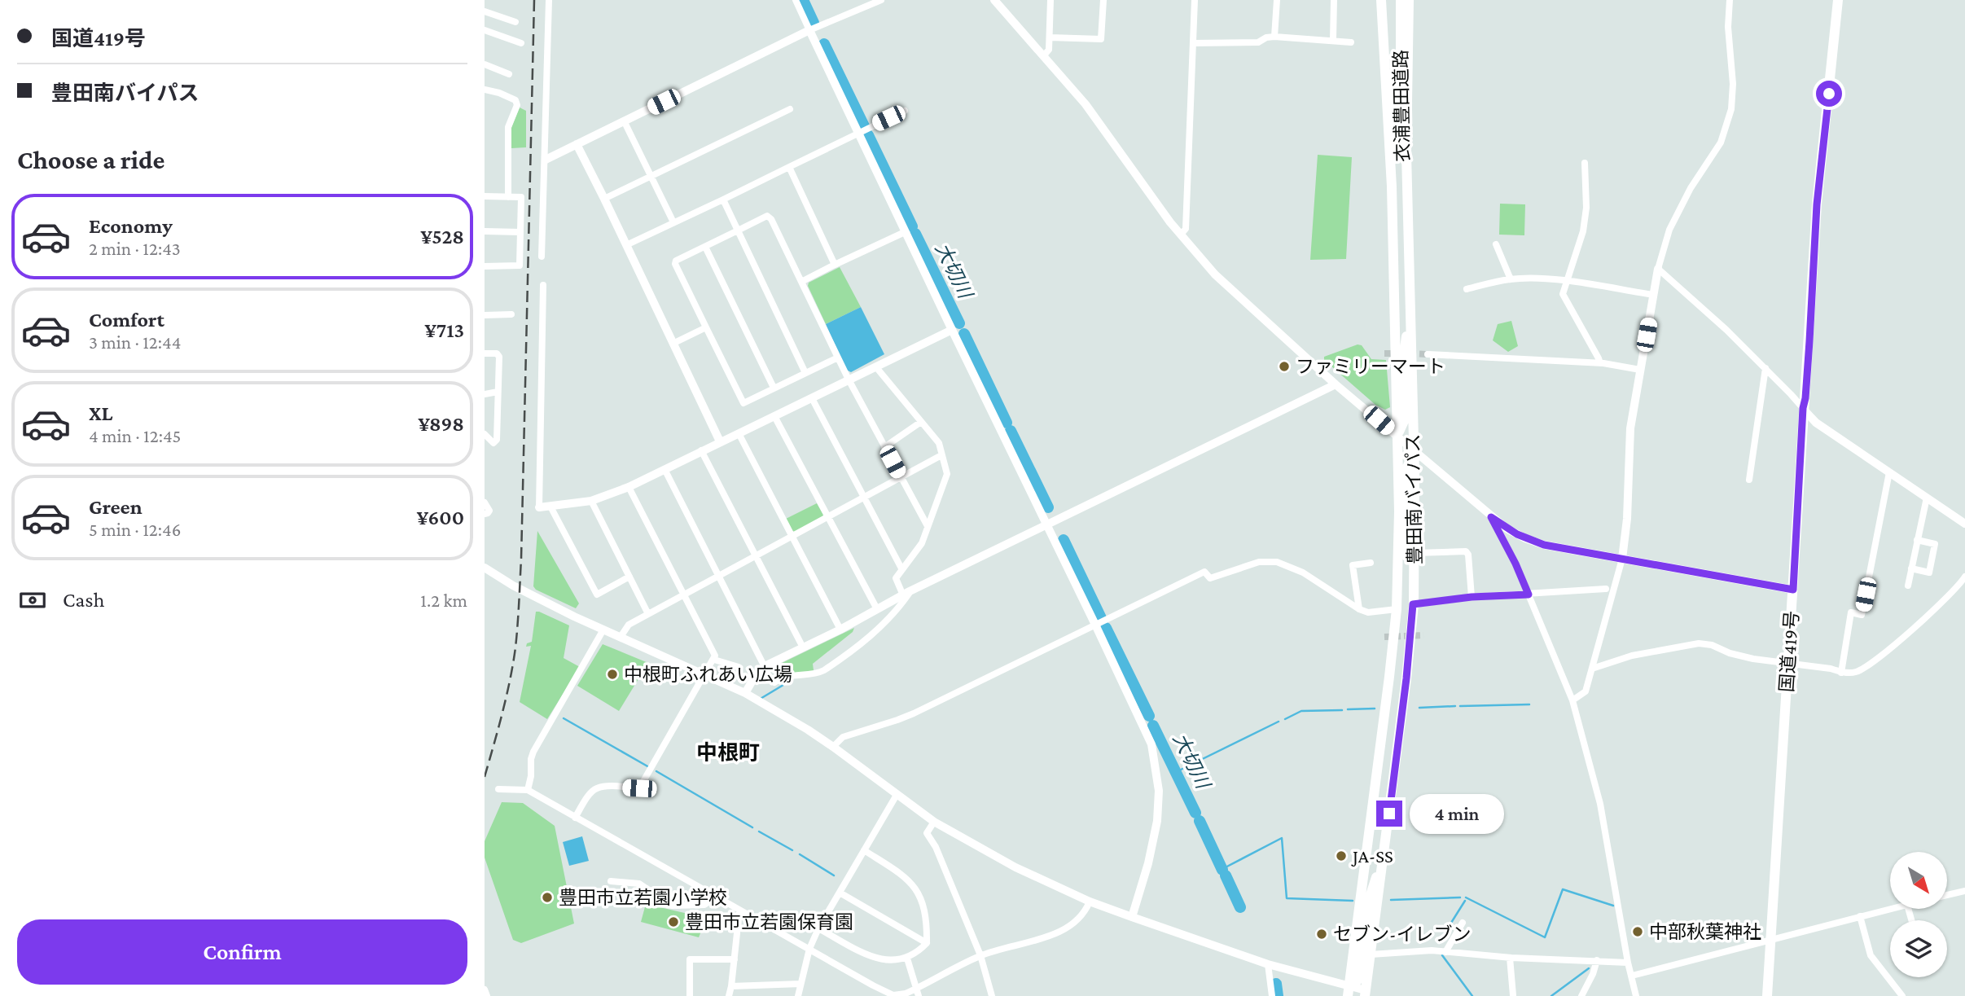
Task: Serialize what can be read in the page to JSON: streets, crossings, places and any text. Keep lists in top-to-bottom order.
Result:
{
  "streets": {
    "highway": ["衣浦豊田道路", "豊田南バイパス", "国道419号"]
  },
  "crossings": [
    ["衣浦豊田道路", "豊田南バイパス"]
  ],
  "districts": ["中根町"],
  "water": ["大切川"],
  "places": [
    "ファミリーマート",
    "中根町ふれあい広場",
    "JA-SS",
    "豊田市立若園小学校",
    "豊田市立若園保育園",
    "中部秋葉神社",
    "セブン-イレブン"
  ],
  "north": "bottom right",
  "page": {
    "banner": ["国道419号", "豊田南バイパス"],
    "heading": "Choose a ride",
    "list": [
      {
        "name": "Economy",
        "note": "2 min · 12:43",
        "value": "¥528"
      },
      {
        "name": "Comfort",
        "note": "3 min · 12:44",
        "value": "¥713"
      },
      {
        "name": "XL",
        "note": "4 min · 12:45",
        "value": "¥898"
      },
      {
        "name": "Green",
        "note": "5 min · 12:46",
        "value": "¥600"
      }
    ],
    "pay": ["Cash", "1.2 km"],
    "bubble": "4 min",
    "buttons": "Confirm"
  }
}
